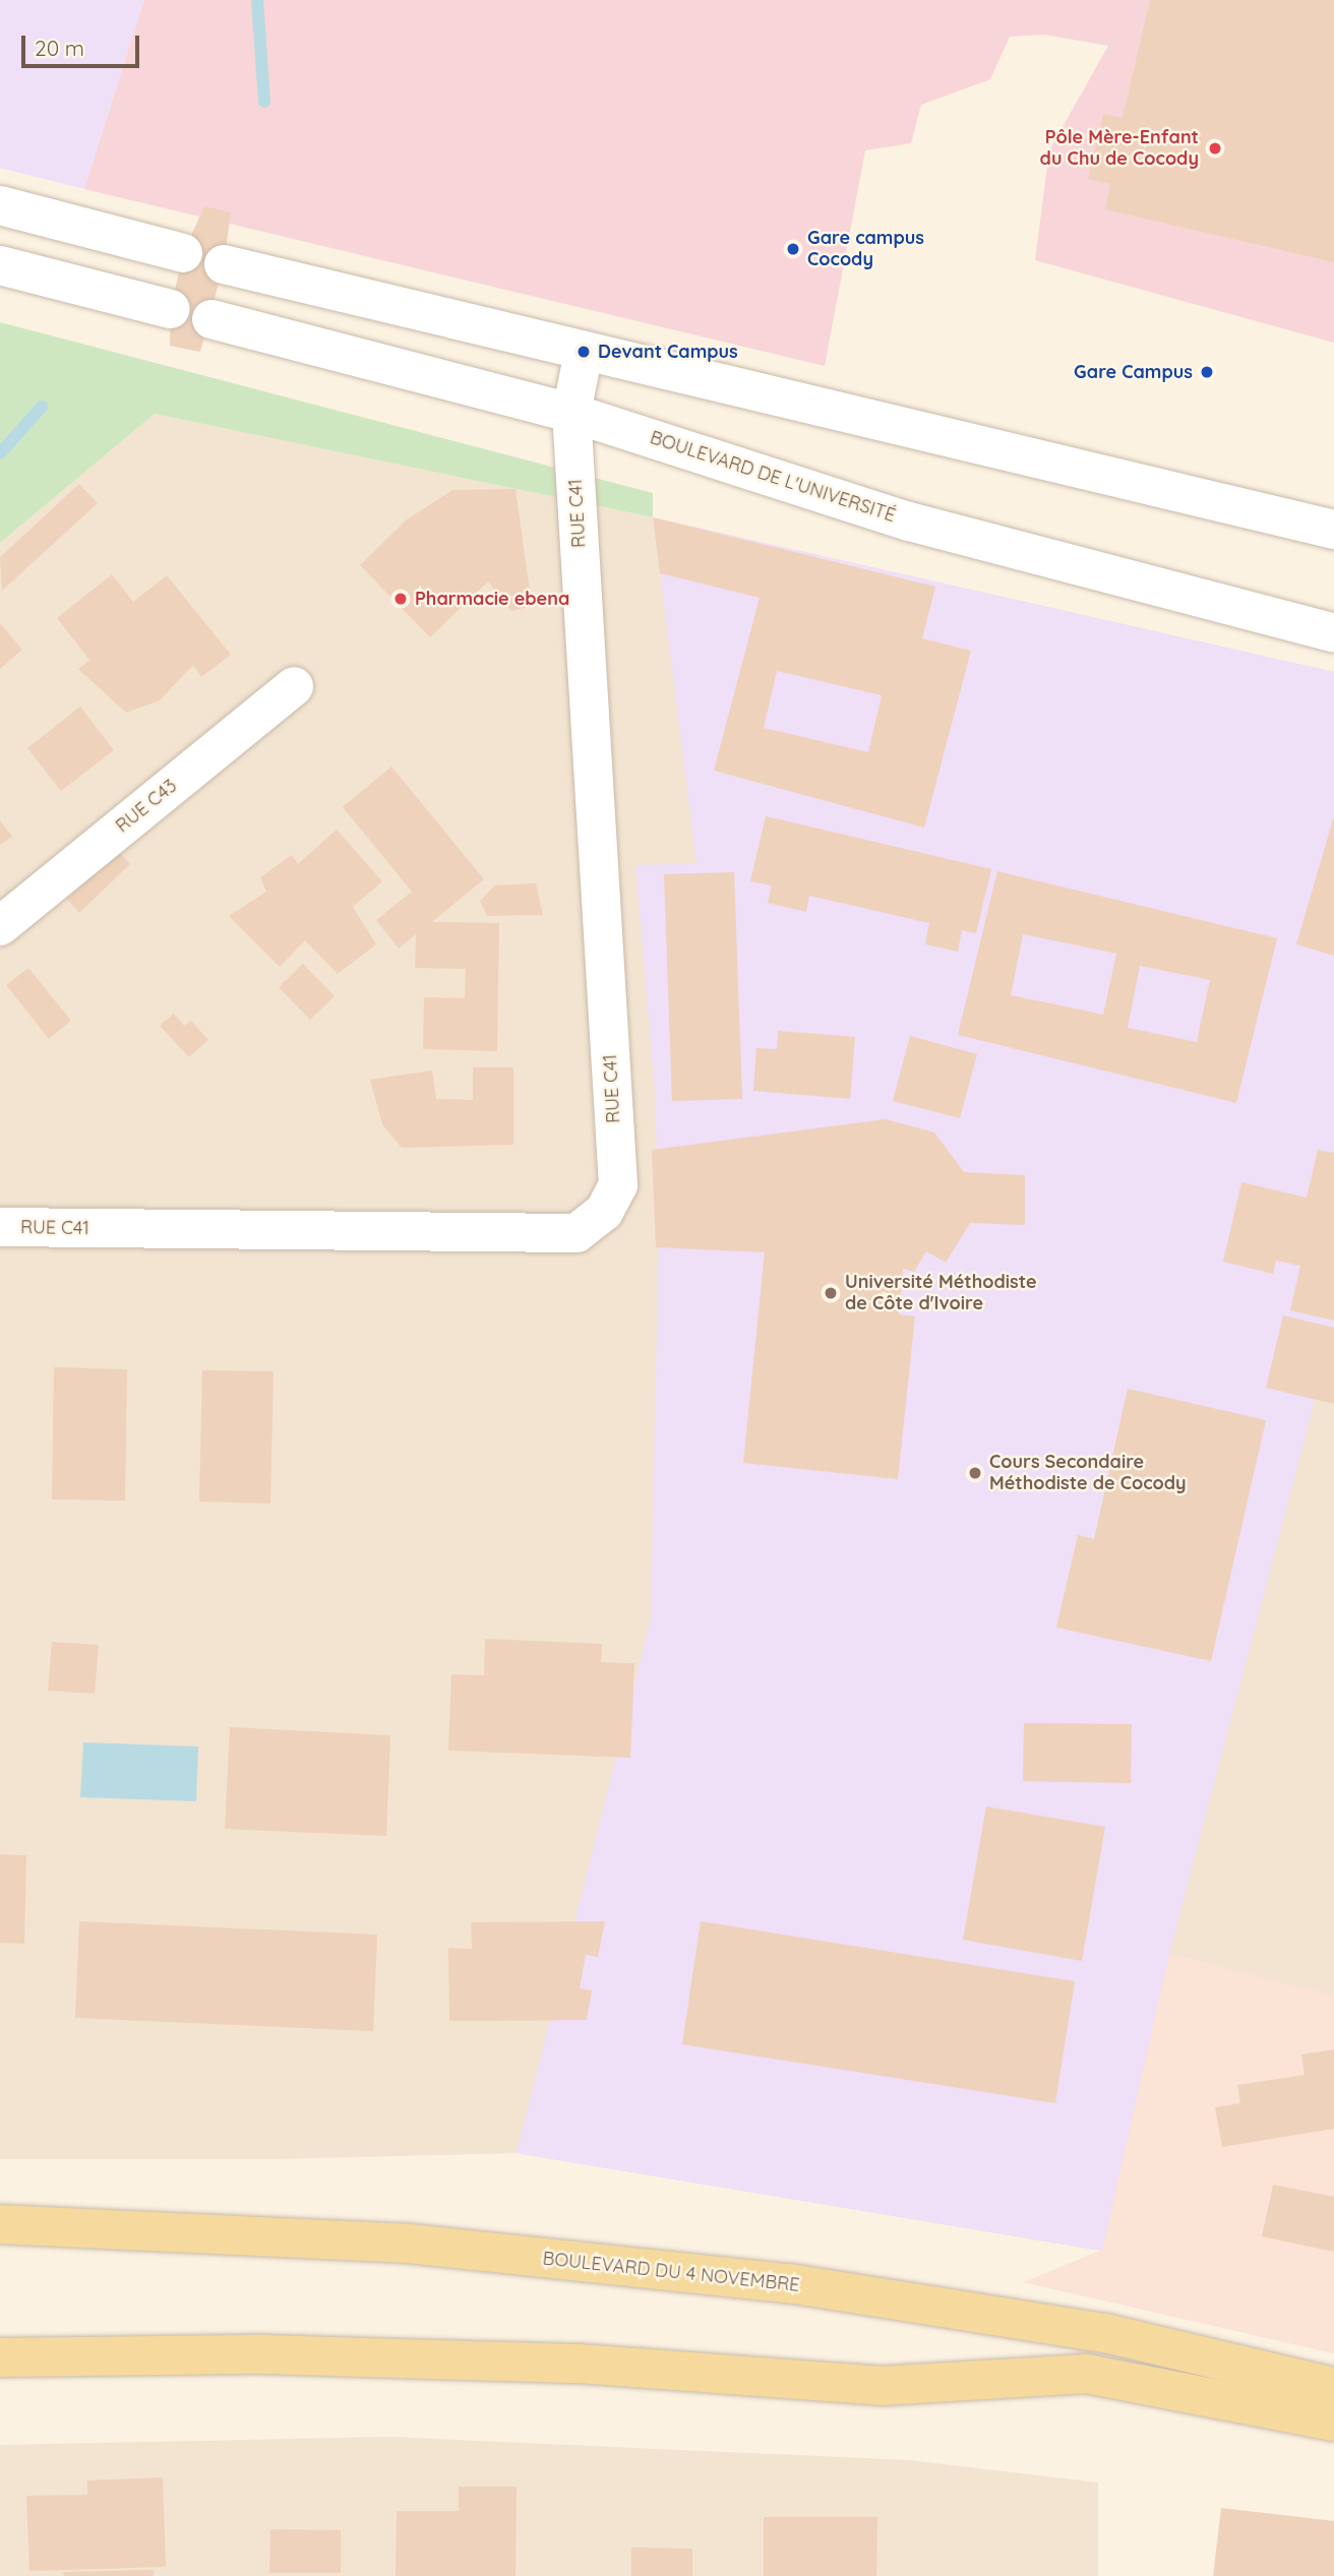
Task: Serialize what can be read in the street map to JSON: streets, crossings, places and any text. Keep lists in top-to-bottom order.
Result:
{
  "streets": {
    "main road": ["BOULEVARD DU 4 NOVEMBRE"],
    "street": ["BOULEVARD DE L'UNIVERSITÉ", "RUE C41", "RUE C43"]
  },
  "crossings": [
    ["BOULEVARD DE L'UNIVERSITÉ", "RUE C41"]
  ],
  "places": [
    "Pôle Mère-Enfant du Chu de Cocody",
    "Gare campus Cocody",
    "Devant Campus",
    "Gare Campus",
    "Pharmacie ebena",
    "Université Méthodiste de Côte d'Ivoire",
    "Cours Secondaire Méthodiste de Cocody"
  ],
  "scale_bar": "20 m"
}
